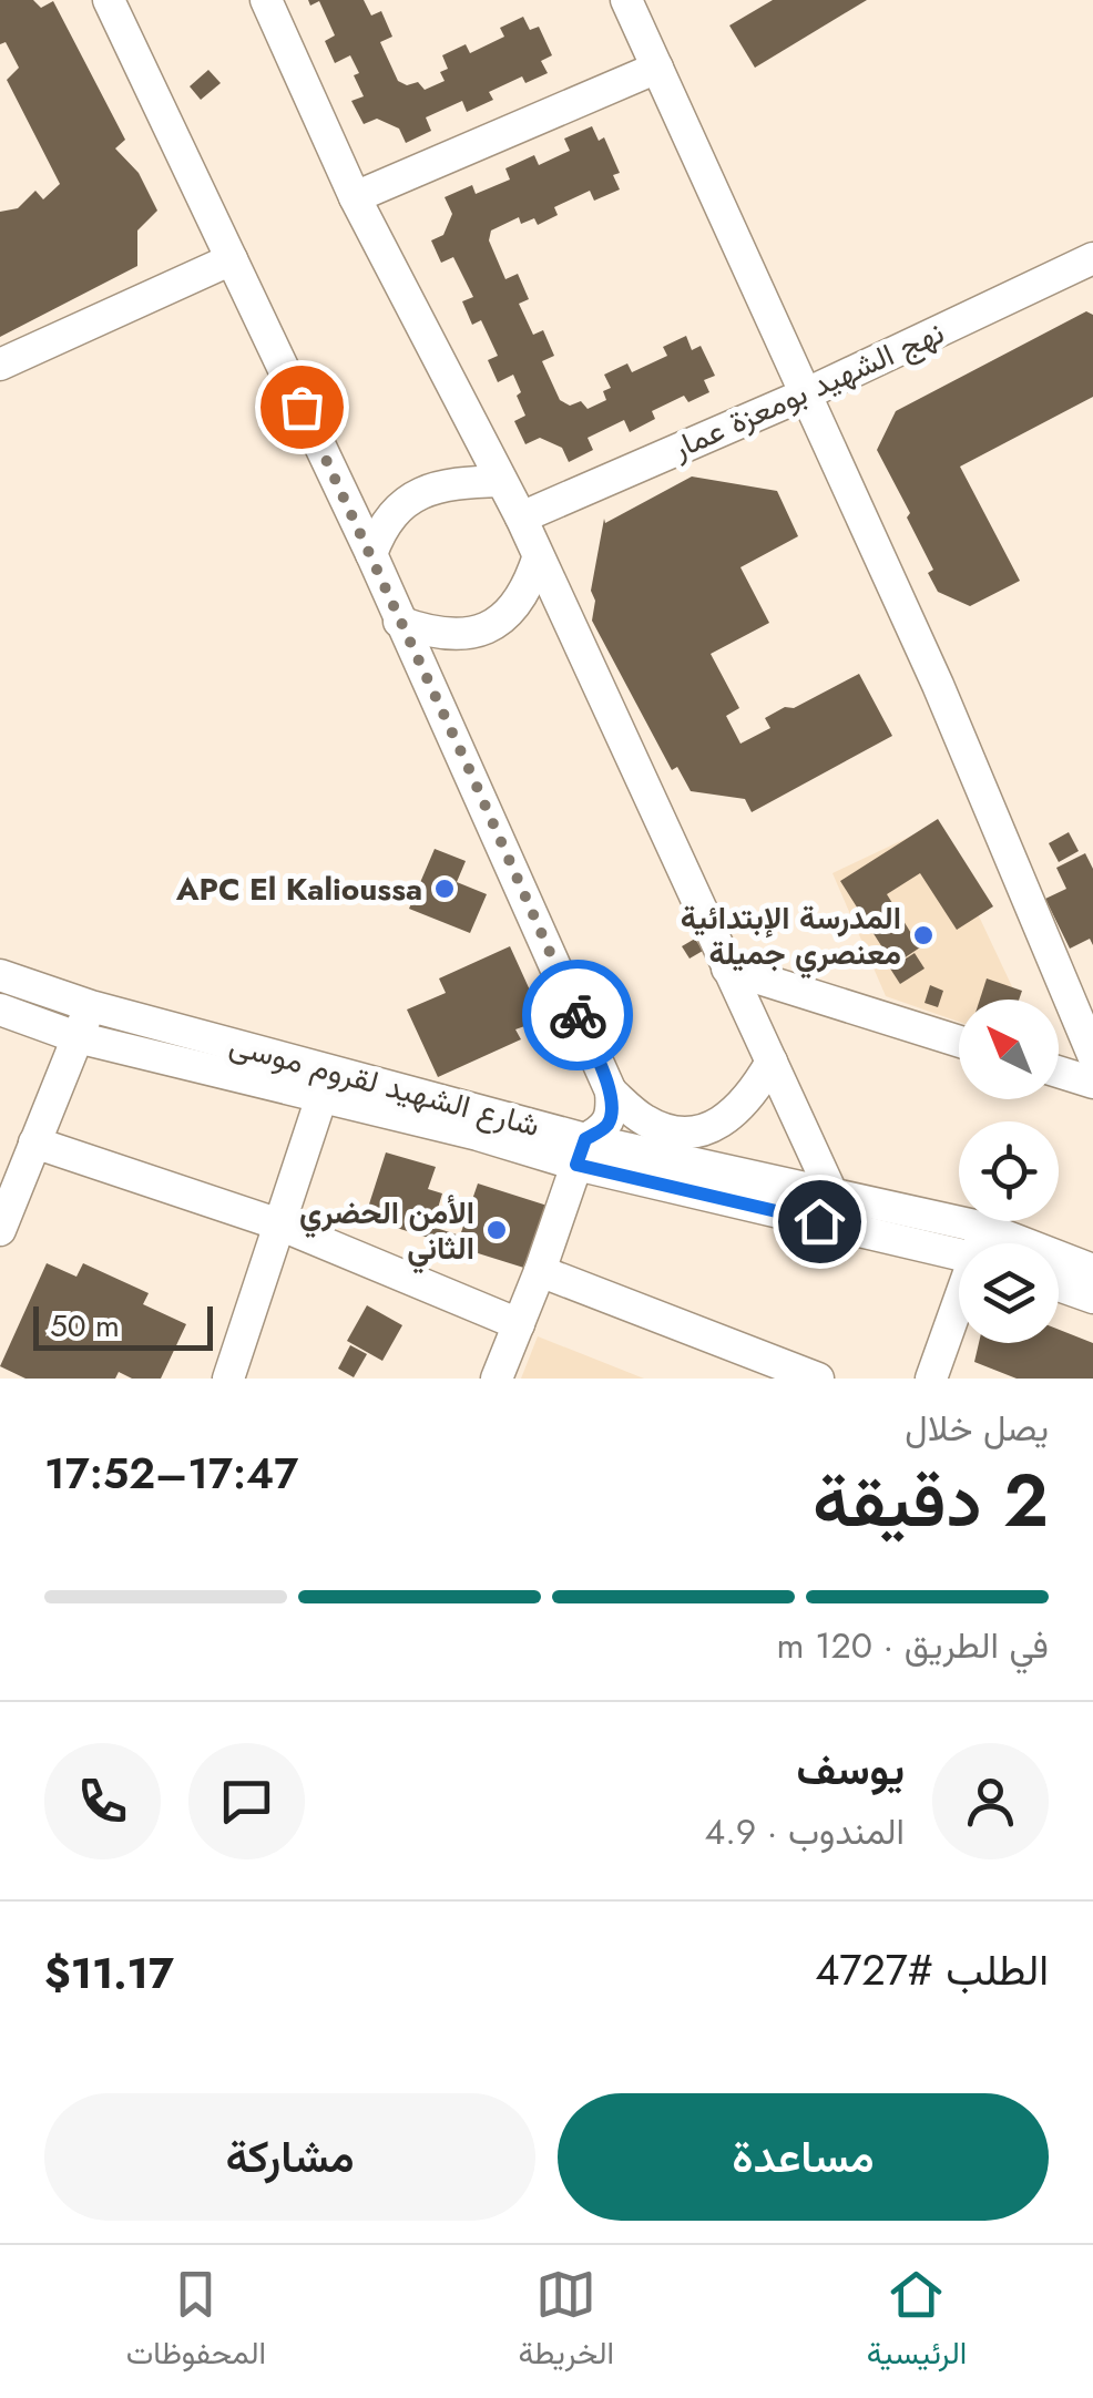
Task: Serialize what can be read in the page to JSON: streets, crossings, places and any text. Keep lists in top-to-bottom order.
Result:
{
  "streets": {
    "street": ["نهج الشهيد بومعزة عمار", "شارع الشهيد لقروم موسى"]
  },
  "places": ["APC El Kalioussa", "المدرسة الإبتدائية معنصري جميلة", "الأمن الحضري الثاني"],
  "scale_bar": "50 m",
  "north": "top left",
  "page": {
    "scale": "50 m",
    "heading": ["2 دقيقة", "يصل خلال", "17:47–17:52"],
    "panel": [
      "يوسف",
      "المندوب · 4.9",
      "الطلب #4727",
      "$11.17"
    ],
    "bar": "في الطريق · 120 m",
    "buttons": ["مساعدة", "مشاركة"],
    "tabs": ["الرئيسية", "الخريطة", "المحفوظات"]
  }
}
